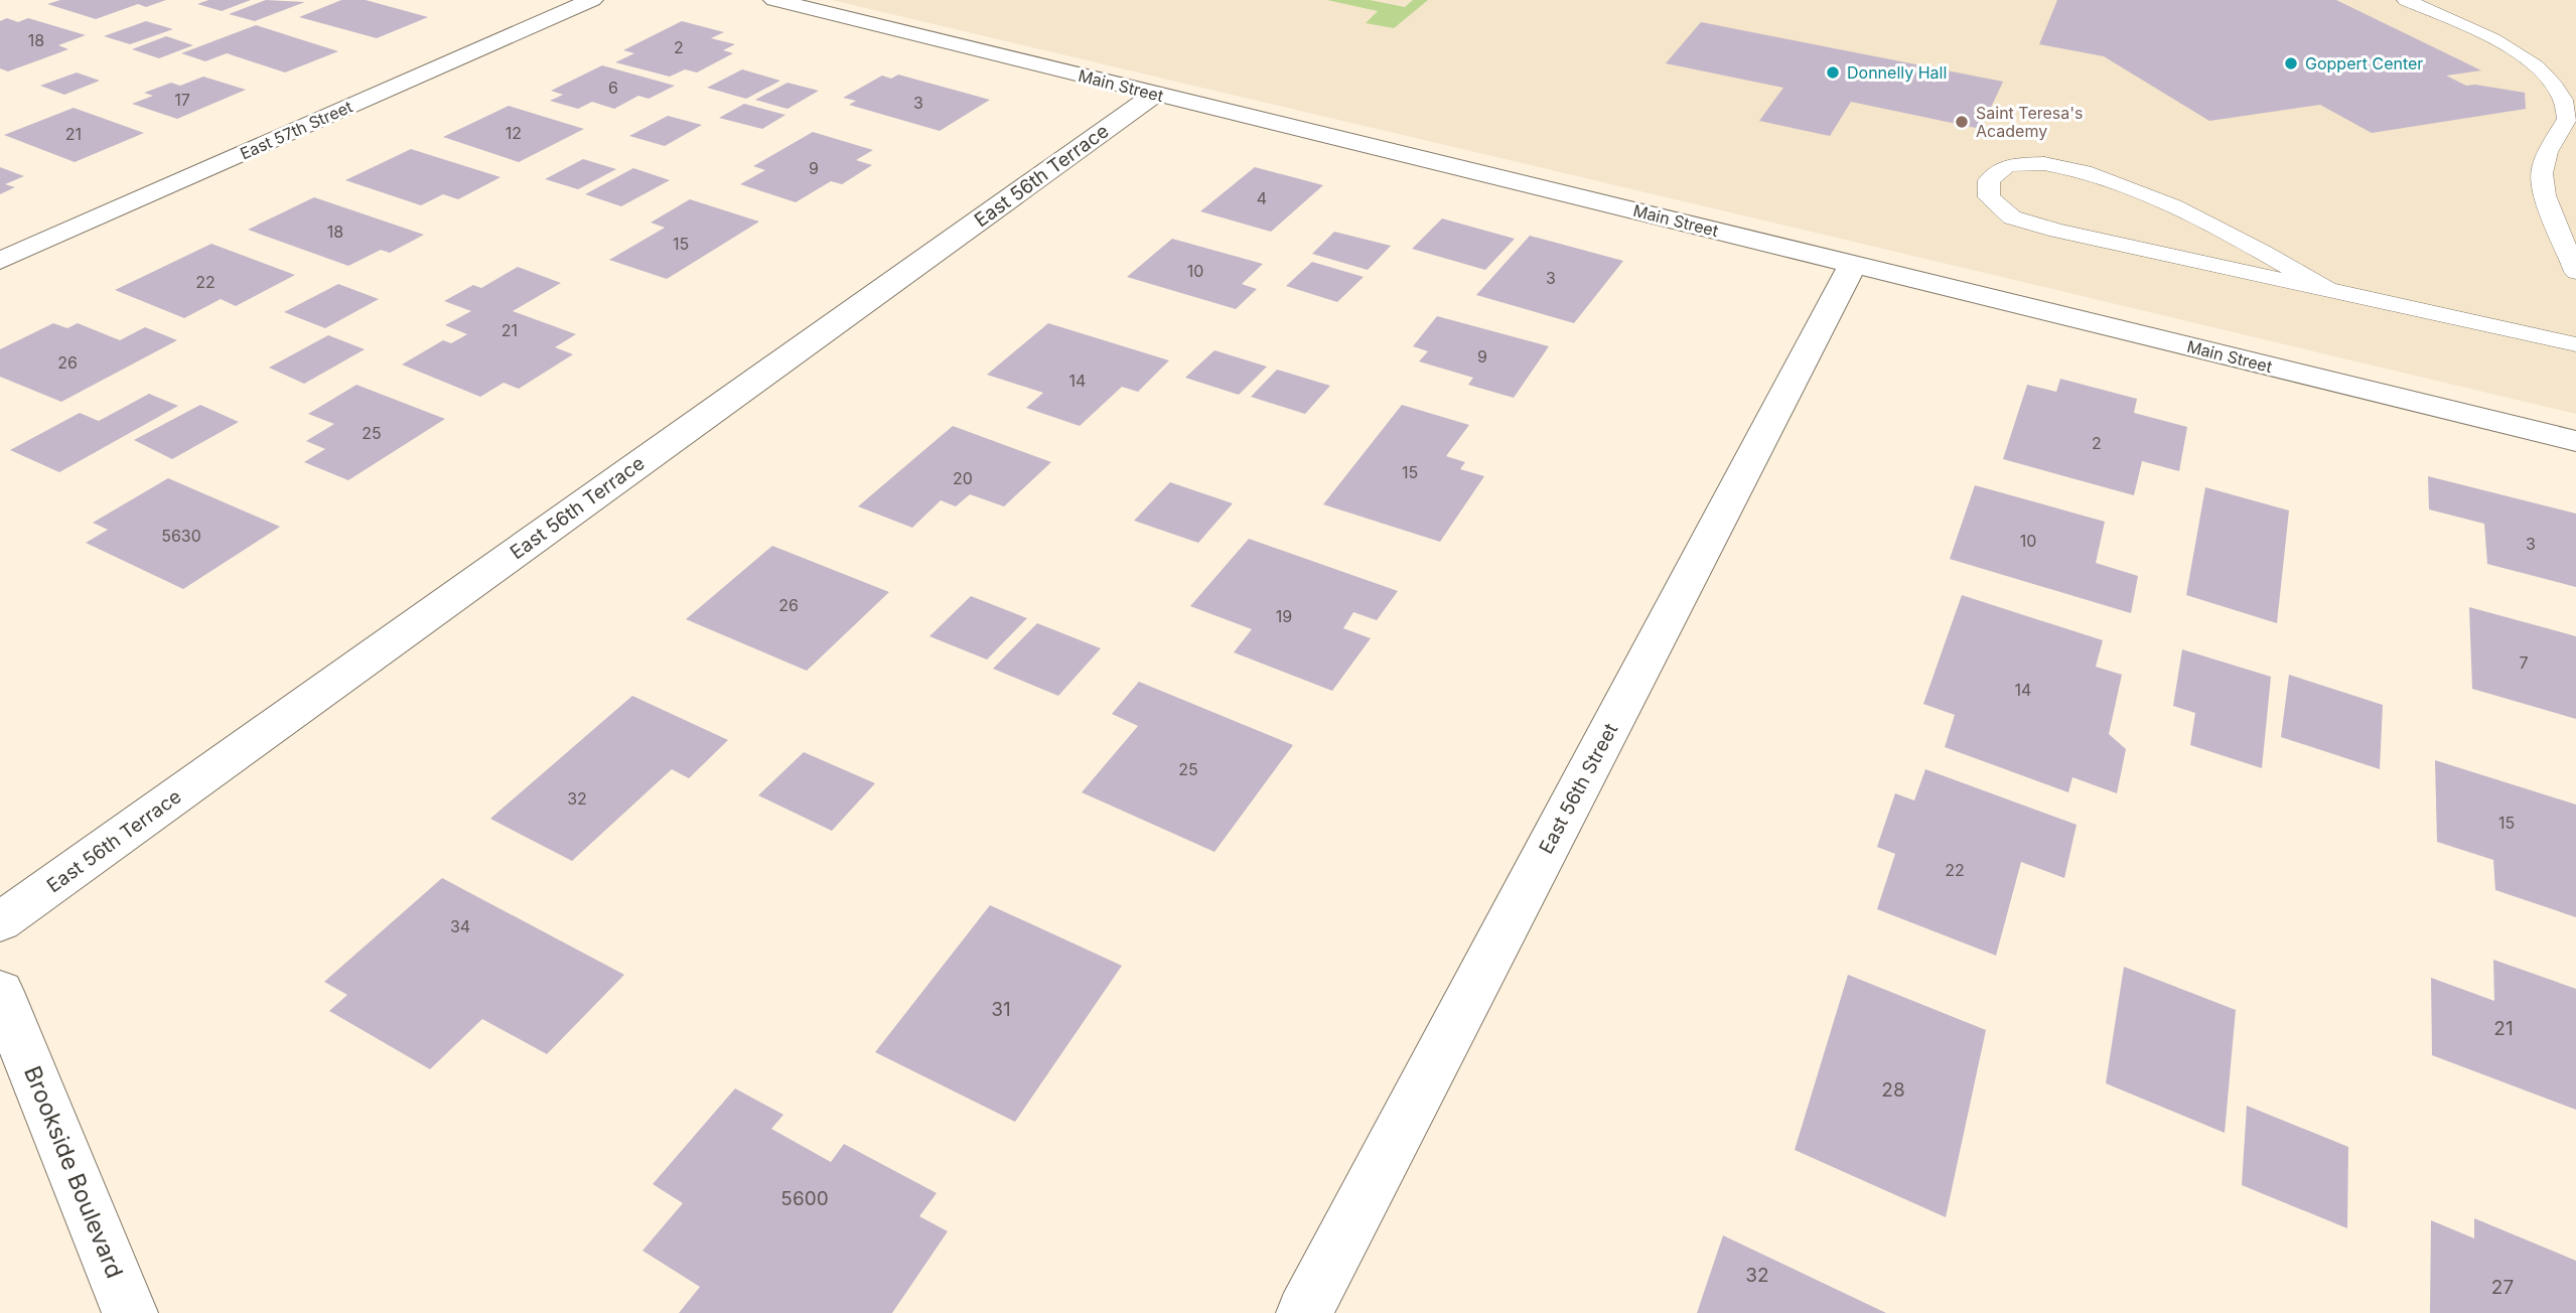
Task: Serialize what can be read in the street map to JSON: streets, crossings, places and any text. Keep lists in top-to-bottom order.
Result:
{
  "streets": {
    "street": [
      "Main Street",
      "East 57th Street",
      "East 56th Terrace",
      "East 56th Street",
      "Brookside Boulevard"
    ]
  },
  "crossings": [
    ["Main Street", "East 56th Terrace"],
    ["Main Street", "East 56th Street"]
  ],
  "places": ["Goppert Center", "Donnelly Hall", "Saint Teresa's Academy"],
  "house_numbers": [
    "18",
    "2",
    "6",
    "17",
    "3",
    "12",
    "21",
    "9",
    "4",
    "18",
    "15",
    "10",
    "3",
    "22",
    "21",
    "9",
    "26",
    "14",
    "25",
    "2",
    "15",
    "20",
    "5630",
    "10",
    "3",
    "26",
    "19",
    "7",
    "14",
    "25",
    "32",
    "15",
    "22",
    "34",
    "31",
    "21",
    "28",
    "5600",
    "32",
    "27"
  ]
}
